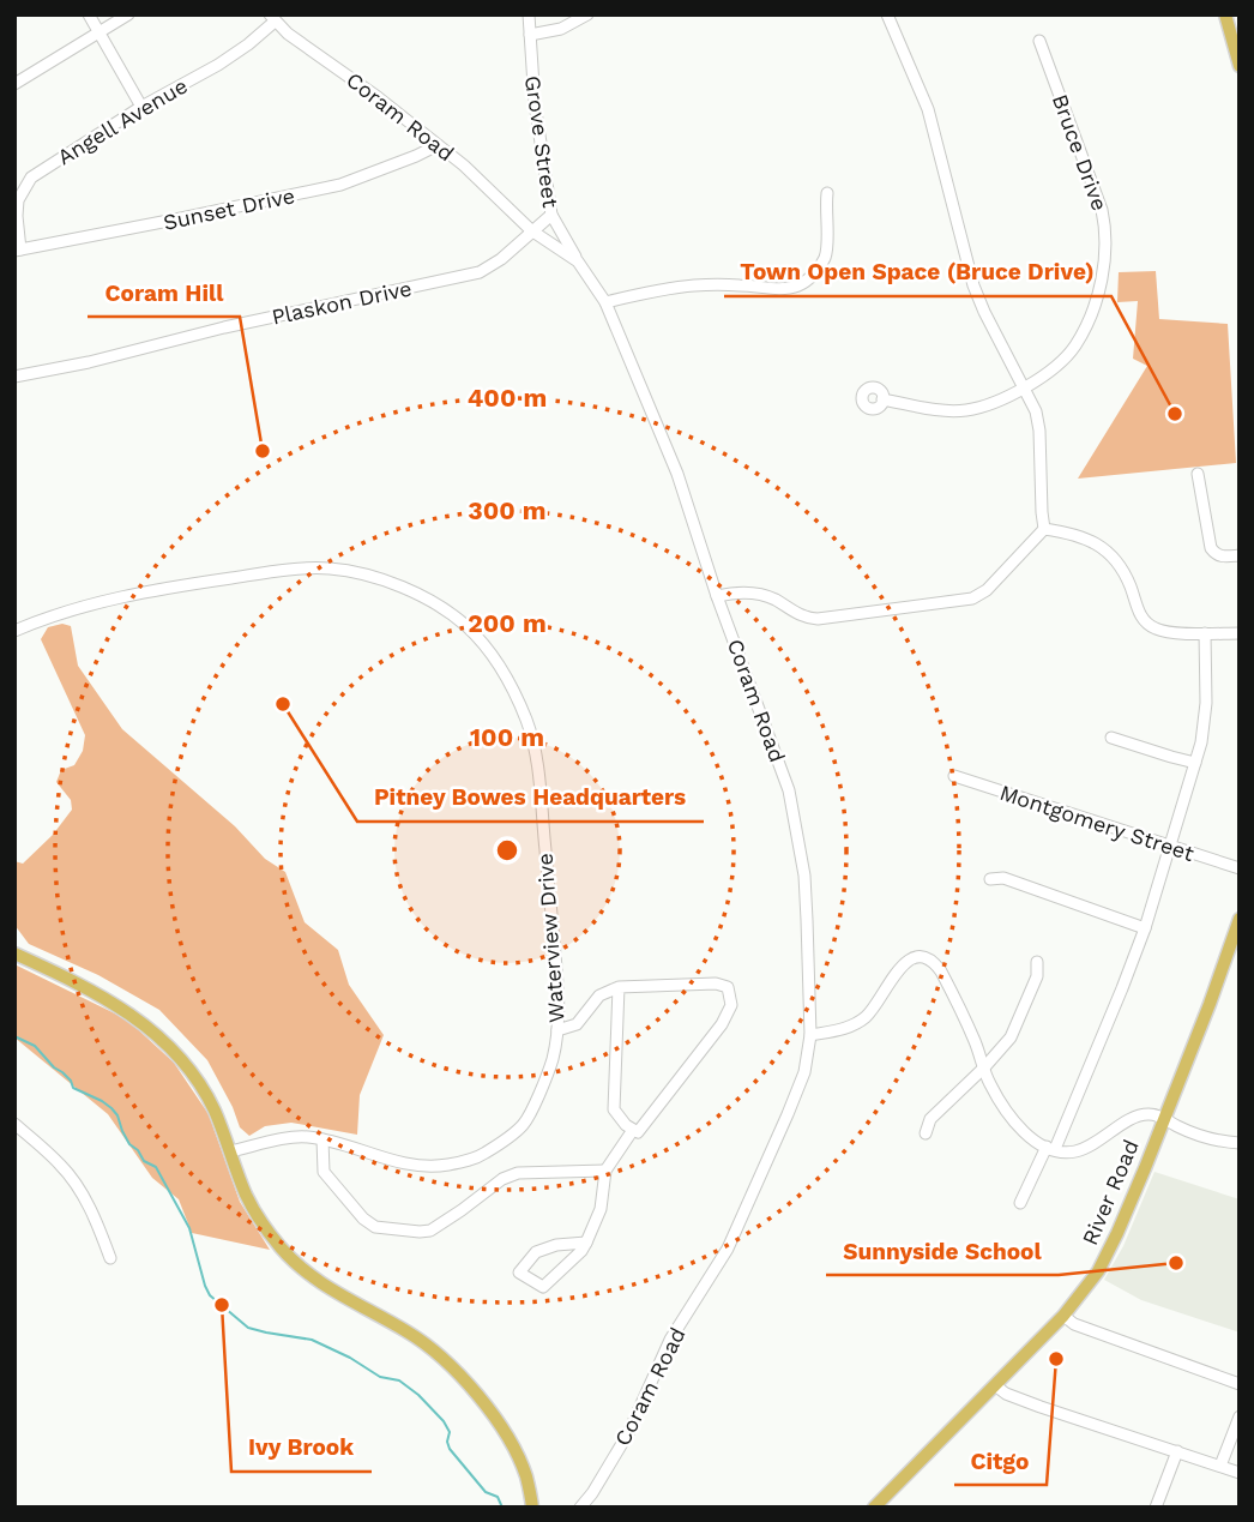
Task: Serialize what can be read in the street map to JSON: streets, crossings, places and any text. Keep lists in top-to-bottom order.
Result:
{
  "streets": {
    "main road": ["River Road"],
    "street": [
      "Coram Road",
      "Angell Avenue",
      "Grove Street",
      "Bruce Drive",
      "Sunset Drive",
      "Plaskon Drive",
      "Montgomery Street",
      "Waterview Drive"
    ]
  },
  "crossings": [
    ["Coram Road", "Angell Avenue"],
    ["Coram Road", "Grove Street"],
    ["Coram Road", "Sunset Drive"],
    ["Coram Road", "Plaskon Drive"],
    ["Angell Avenue", "Sunset Drive"],
    ["Grove Street", "Plaskon Drive"]
  ],
  "places": [
    "Town Open Space (Bruce Drive)",
    "Coram Hill",
    "Pitney Bowes Headquarters",
    "Sunnyside School",
    "Ivy Brook",
    "Citgo"
  ],
  "rings": [
    "400 m",
    "300 m",
    "200 m",
    "100 m"
  ]
}
